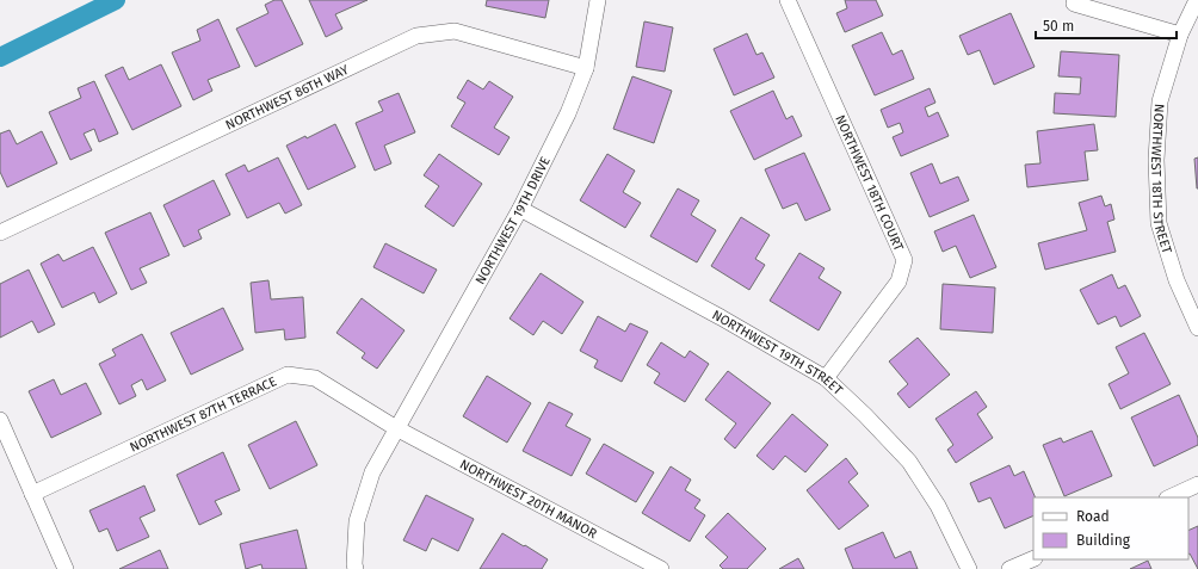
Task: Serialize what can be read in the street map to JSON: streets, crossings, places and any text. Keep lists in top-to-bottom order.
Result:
{
  "streets": {
    "street": [
      "NORTHWEST 86TH WAY",
      "NORTHWEST 18TH STREET",
      "NORTHWEST 18TH COURT",
      "NORTHWEST 19TH DRIVE",
      "NORTHWEST 19TH STREET",
      "NORTHWEST 87TH TERRACE",
      "NORTHWEST 20TH MANOR"
    ]
  },
  "crossings": [
    ["NORTHWEST 86TH WAY", "NORTHWEST 19TH DRIVE"],
    ["NORTHWEST 18TH COURT", "NORTHWEST 19TH STREET"],
    ["NORTHWEST 19TH DRIVE", "NORTHWEST 19TH STREET"],
    ["NORTHWEST 19TH DRIVE", "NORTHWEST 87TH TERRACE"],
    ["NORTHWEST 19TH DRIVE", "NORTHWEST 20TH MANOR"],
    ["NORTHWEST 87TH TERRACE", "NORTHWEST 20TH MANOR"]
  ],
  "legend": ["Road", "Building"],
  "scale_bar": "50 m"
}
